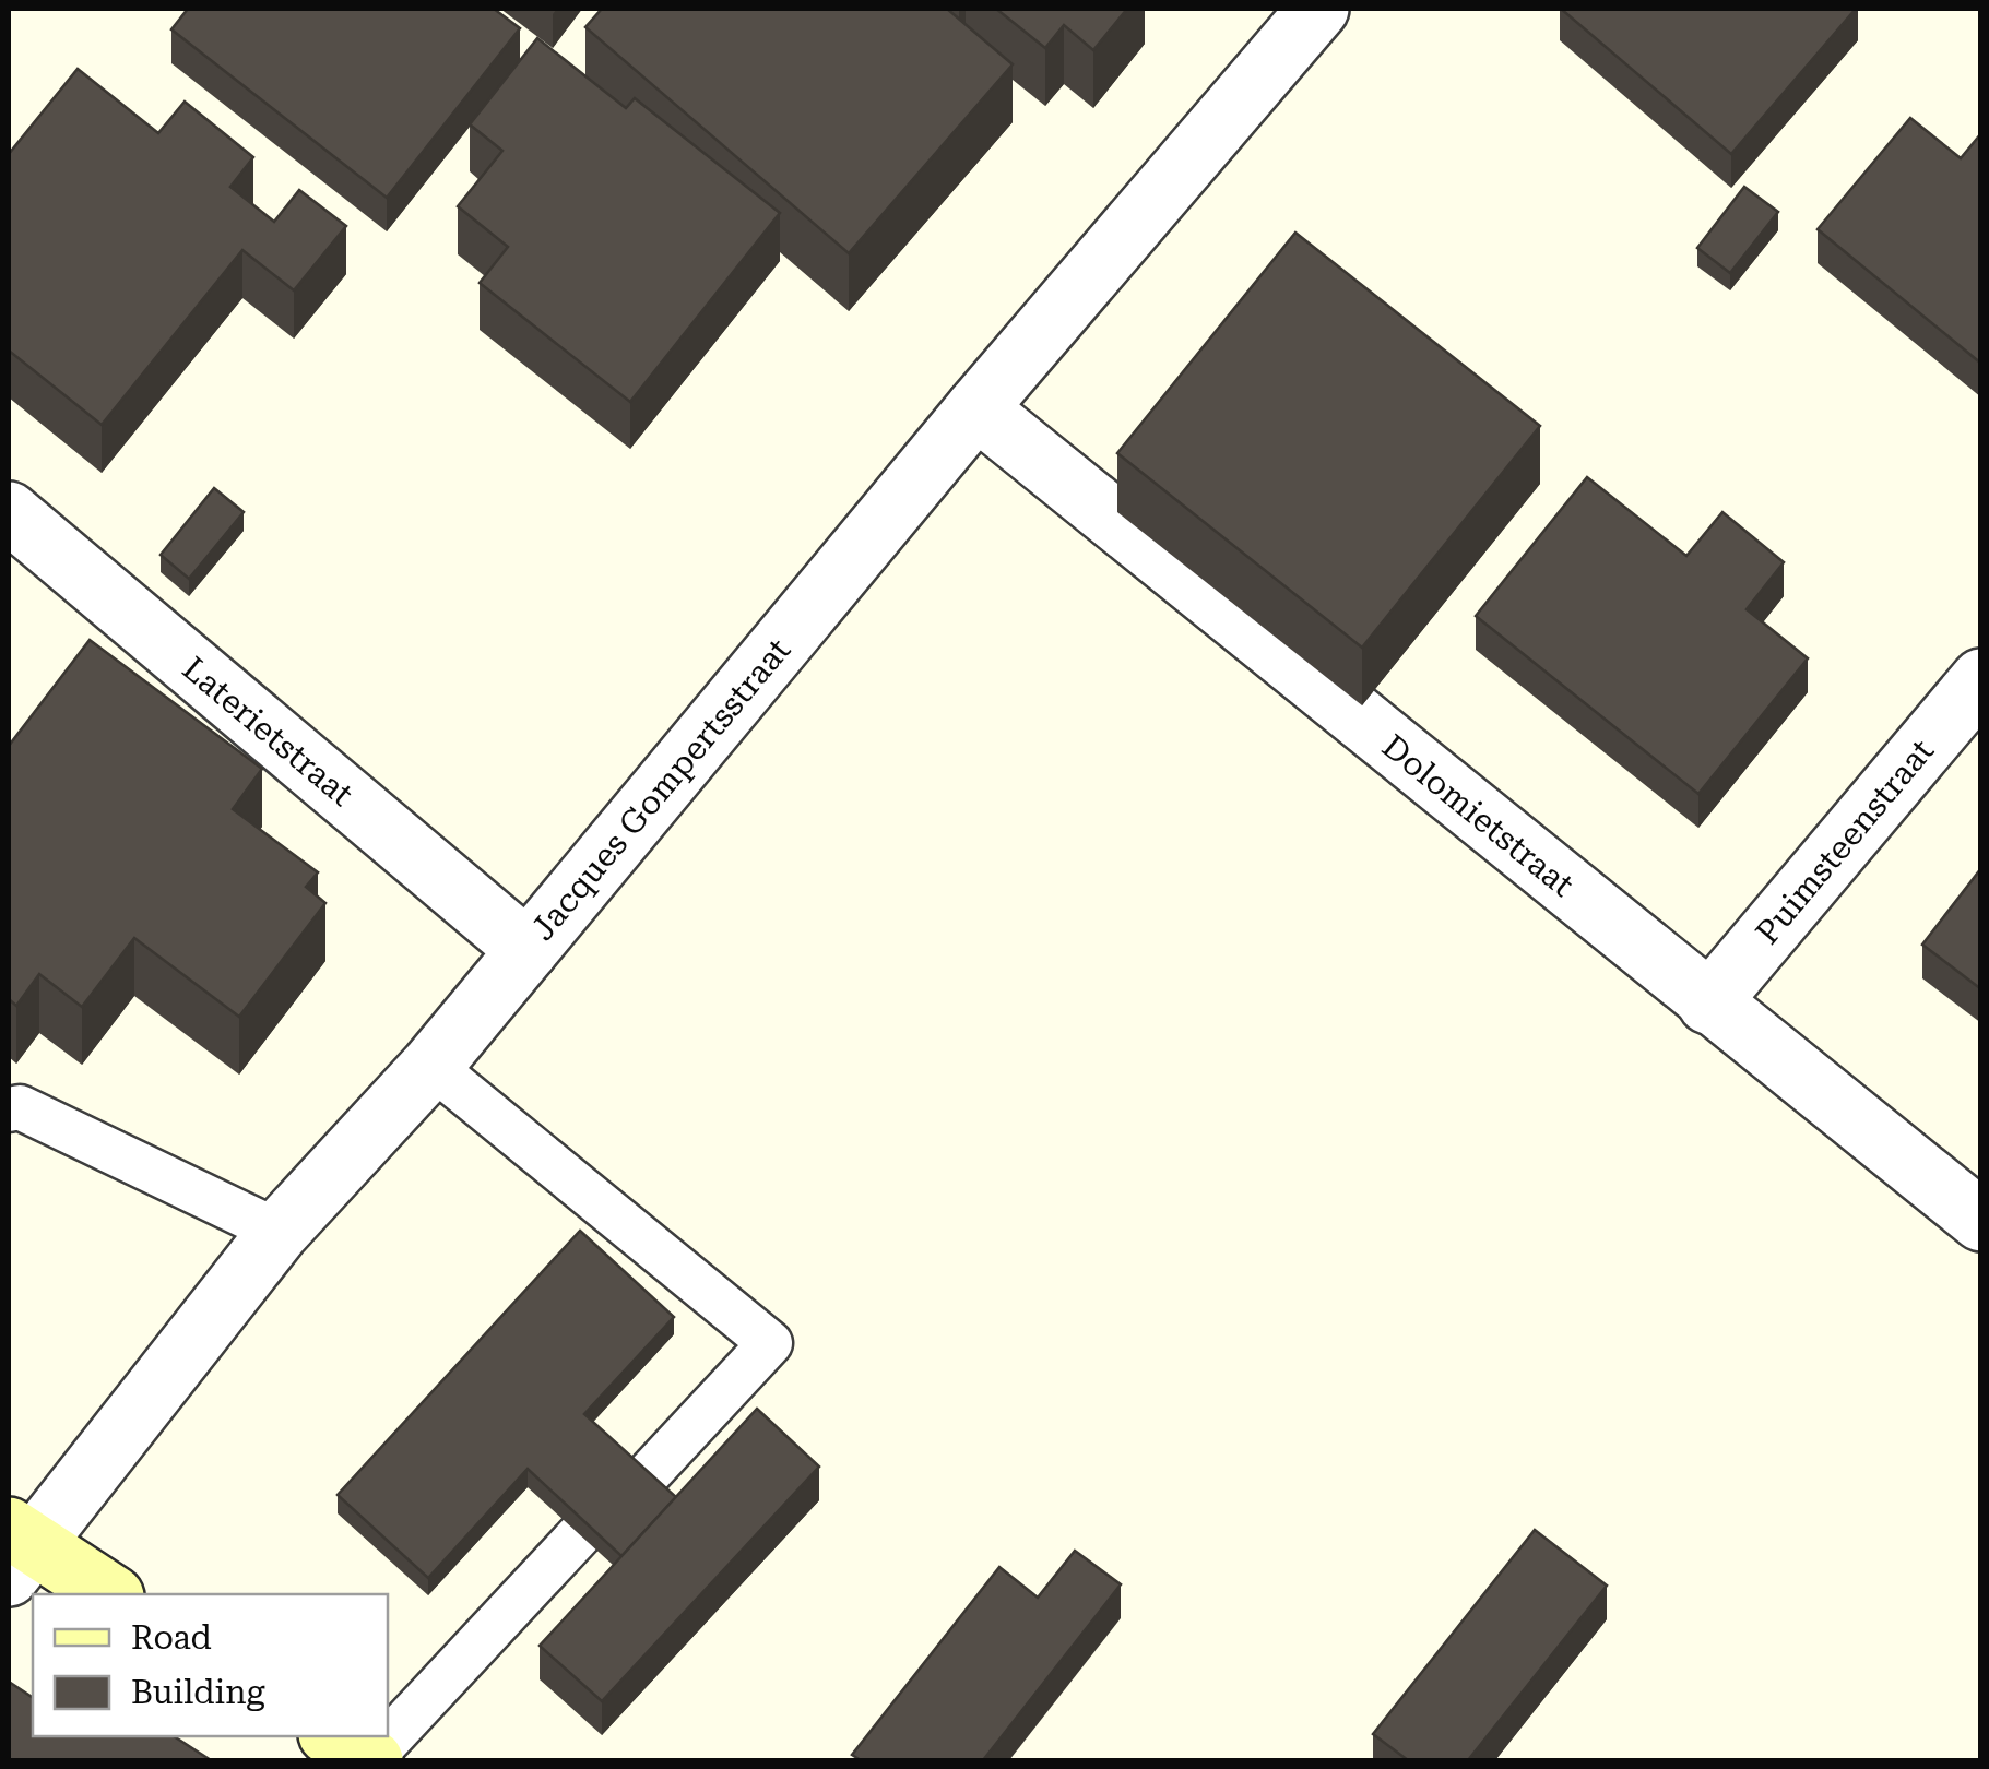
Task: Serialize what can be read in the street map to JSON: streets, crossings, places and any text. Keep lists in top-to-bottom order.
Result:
{
  "streets": {
    "street": [
      "Laterietstraat",
      "Jacques Gompertsstraat",
      "Dolomietstraat",
      "Puimsteenstraat"
    ]
  },
  "crossings": [
    ["Laterietstraat", "Jacques Gompertsstraat"],
    ["Jacques Gompertsstraat", "Dolomietstraat"],
    ["Dolomietstraat", "Puimsteenstraat"]
  ],
  "legend": ["Road", "Building"]
}
